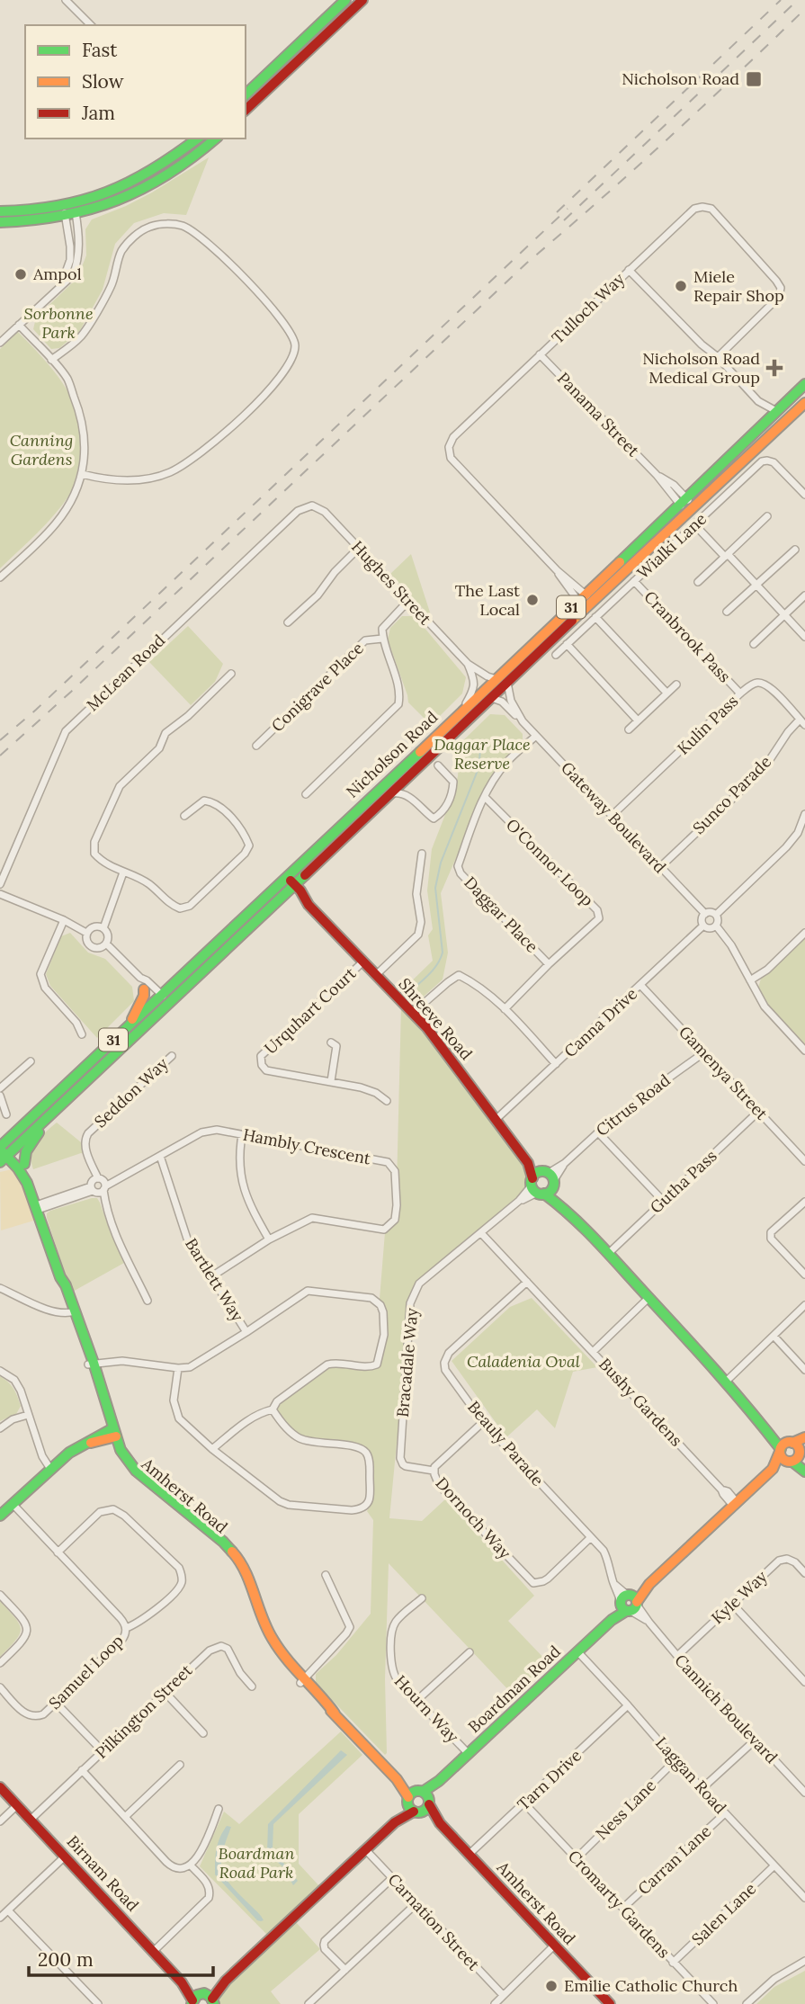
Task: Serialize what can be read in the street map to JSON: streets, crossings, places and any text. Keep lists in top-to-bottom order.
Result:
{
  "streets": {
    "main road": [
      "31",
      "Nicholson Road",
      "Shreeve Road",
      "Amherst Road",
      "Boardman Road",
      "Birnam Road"
    ],
    "street": [
      "Tulloch Way",
      "Panama Street",
      "Wialki Lane",
      "Hughes Street",
      "Cranbrook Pass",
      "McLean Road",
      "Conigrave Place",
      "Kulin Pass",
      "Sunco Parade",
      "Gateway Boulevard",
      "O'Connor Loop",
      "Daggar Place",
      "Urquhart Court",
      "Canna Drive",
      "Gamenya Street",
      "Seddon Way",
      "Citrus Road",
      "Hambly Crescent",
      "Gutha Pass",
      "Bartlett Way",
      "Bracadale Way",
      "Bushy Gardens",
      "Beauly Parade",
      "Dornoch Way",
      "Kyle Way",
      "Samuel Loop",
      "Hourn Way",
      "Cannich Boulevard",
      "Pilkington Street",
      "Laggan Road",
      "Tarn Drive",
      "Ness Lane",
      "Carran Lane",
      "Cromarty Gardens",
      "Salen Lane",
      "Carnation Street"
    ]
  },
  "crossings": [
    ["Tulloch Way", "Panama Street"],
    ["Tulloch Way", "Nicholson Road"],
    ["Panama Street", "Nicholson Road"],
    ["Wialki Lane", "Cranbrook Pass"],
    ["Hughes Street", "McLean Road"],
    ["Hughes Street", "Nicholson Road"],
    ["Cranbrook Pass", "Kulin Pass"],
    ["Kulin Pass", "Sunco Parade"],
    ["Kulin Pass", "Gateway Boulevard"],
    ["Nicholson Road", "Gateway Boulevard"],
    ["Nicholson Road", "Shreeve Road"],
    ["Nicholson Road", "Amherst Road"],
    ["Sunco Parade", "Gateway Boulevard"],
    ["Gateway Boulevard", "Daggar Place"],
    ["Gateway Boulevard", "Canna Drive"],
    ["O'Connor Loop", "Daggar Place"],
    ["Urquhart Court", "Shreeve Road"],
    ["Shreeve Road", "Canna Drive"],
    ["Shreeve Road", "Citrus Road"],
    ["Shreeve Road", "Gutha Pass"],
    ["Shreeve Road", "Bracadale Way"],
    ["Shreeve Road", "Boardman Road"],
    ["Canna Drive", "Gamenya Street"],
    ["Gamenya Street", "Citrus Road"],
    ["Gamenya Street", "Gutha Pass"],
    ["Seddon Way", "Hambly Crescent"],
    ["Citrus Road", "Bracadale Way"],
    ["Hambly Crescent", "Bartlett Way"],
    ["Hambly Crescent", "Amherst Road"],
    ["Bracadale Way", "Bushy Gardens"],
    ["Bracadale Way", "Dornoch Way"],
    ["Bushy Gardens", "Beauly Parade"],
    ["Bushy Gardens", "Boardman Road"],
    ["Beauly Parade", "Dornoch Way"],
    ["Beauly Parade", "Boardman Road"],
    ["Beauly Parade", "Cannich Boulevard"],
    ["Amherst Road", "Boardman Road"],
    ["Amherst Road", "Tarn Drive"],
    ["Kyle Way", "Cannich Boulevard"],
    ["Boardman Road", "Hourn Way"],
    ["Boardman Road", "Cannich Boulevard"],
    ["Boardman Road", "Laggan Road"],
    ["Boardman Road", "Birnam Road"],
    ["Boardman Road", "Carnation Street"],
    ["Pilkington Street", "Birnam Road"],
    ["Laggan Road", "Tarn Drive"],
    ["Laggan Road", "Ness Lane"],
    ["Laggan Road", "Carran Lane"],
    ["Laggan Road", "Salen Lane"],
    ["Tarn Drive", "Cromarty Gardens"],
    ["Ness Lane", "Cromarty Gardens"],
    ["Carran Lane", "Cromarty Gardens"],
    ["Cromarty Gardens", "Salen Lane"]
  ],
  "parks": [
    "Sorbonne Park",
    "Canning Gardens",
    "Daggar Place Reserve",
    "Caladenia Oval",
    "Boardman Road Park"
  ],
  "places": {
    "transit": ["Nicholson Road"],
    "other": [
      "Ampol",
      "Miele Repair Shop",
      "The Last Local",
      "Emilie Catholic Church"
    ],
    "health": ["Nicholson Road Medical Group"]
  },
  "legend": ["Fast", "Slow", "Jam"],
  "scale_bar": "200 m"
}
